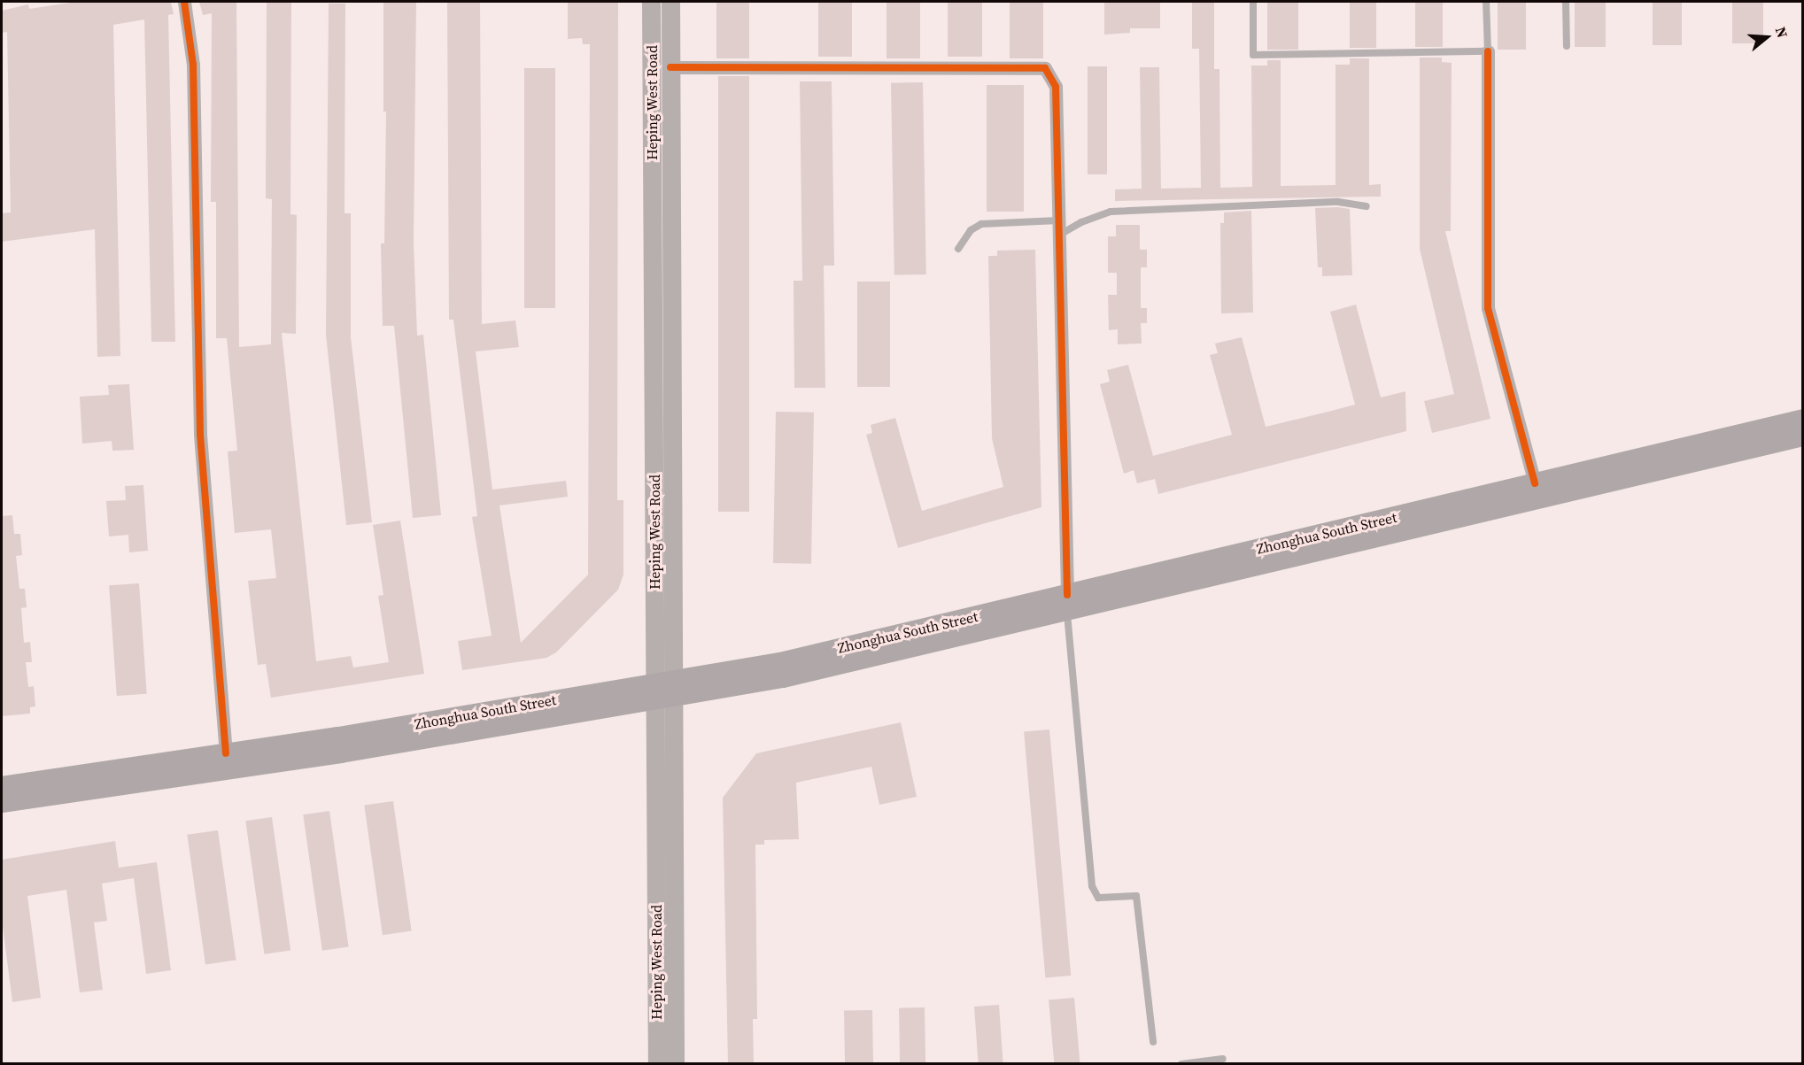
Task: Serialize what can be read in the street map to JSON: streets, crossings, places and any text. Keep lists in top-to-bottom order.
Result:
{
  "streets": {
    "main road": ["Heping West Road", "Zhonghua South Street"]
  },
  "crossings": [
    ["Heping West Road", "Zhonghua South Street"]
  ],
  "north": "right"
}
